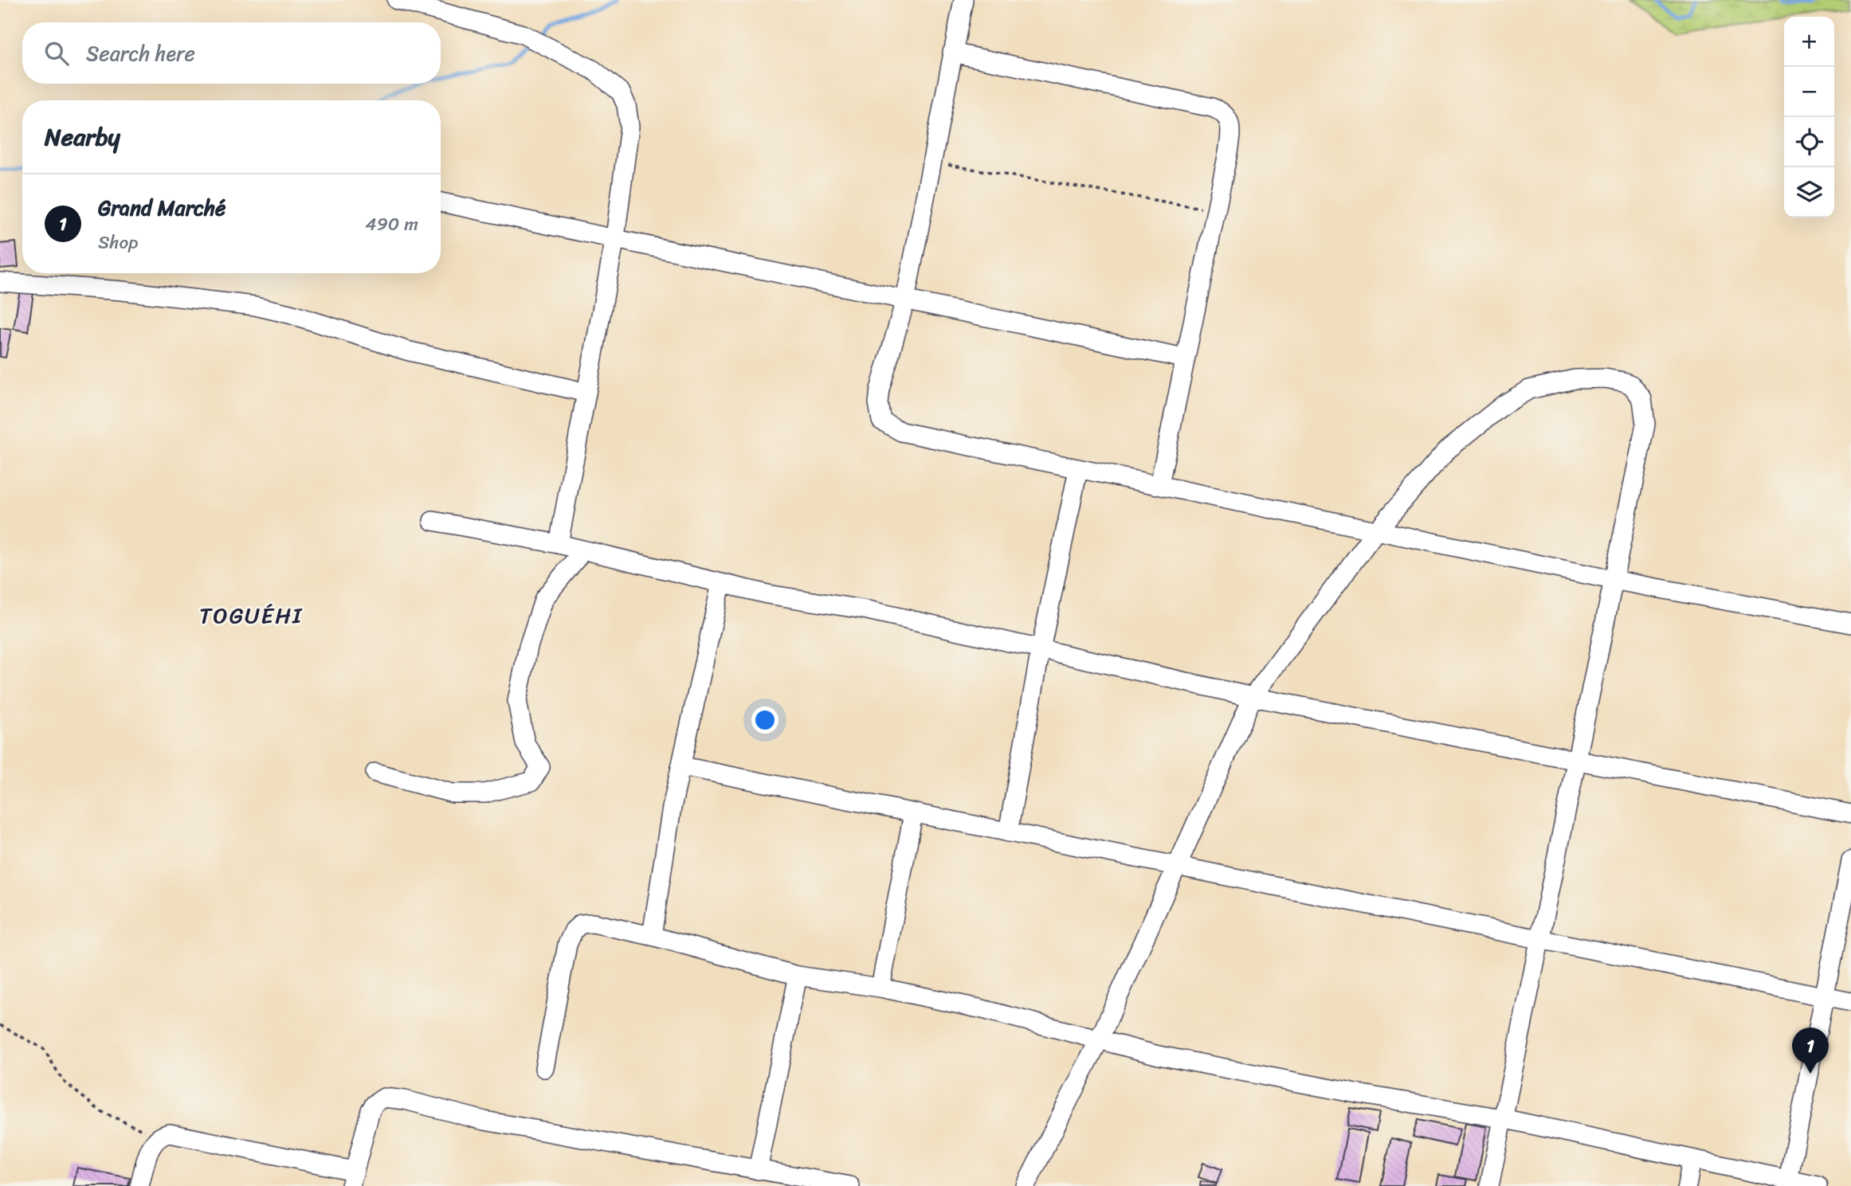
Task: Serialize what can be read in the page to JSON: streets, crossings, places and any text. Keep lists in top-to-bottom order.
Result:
{
  "districts": ["TOGUÉHI"],
  "page": {
    "map_buttons": ["+", "−"],
    "search": "Search here",
    "heading": "Nearby",
    "list": [
      {
        "mark": "1",
        "name": "Grand Marché",
        "note": "Shop",
        "value": "490 m"
      }
    ],
    "pins": "1"
  }
}
